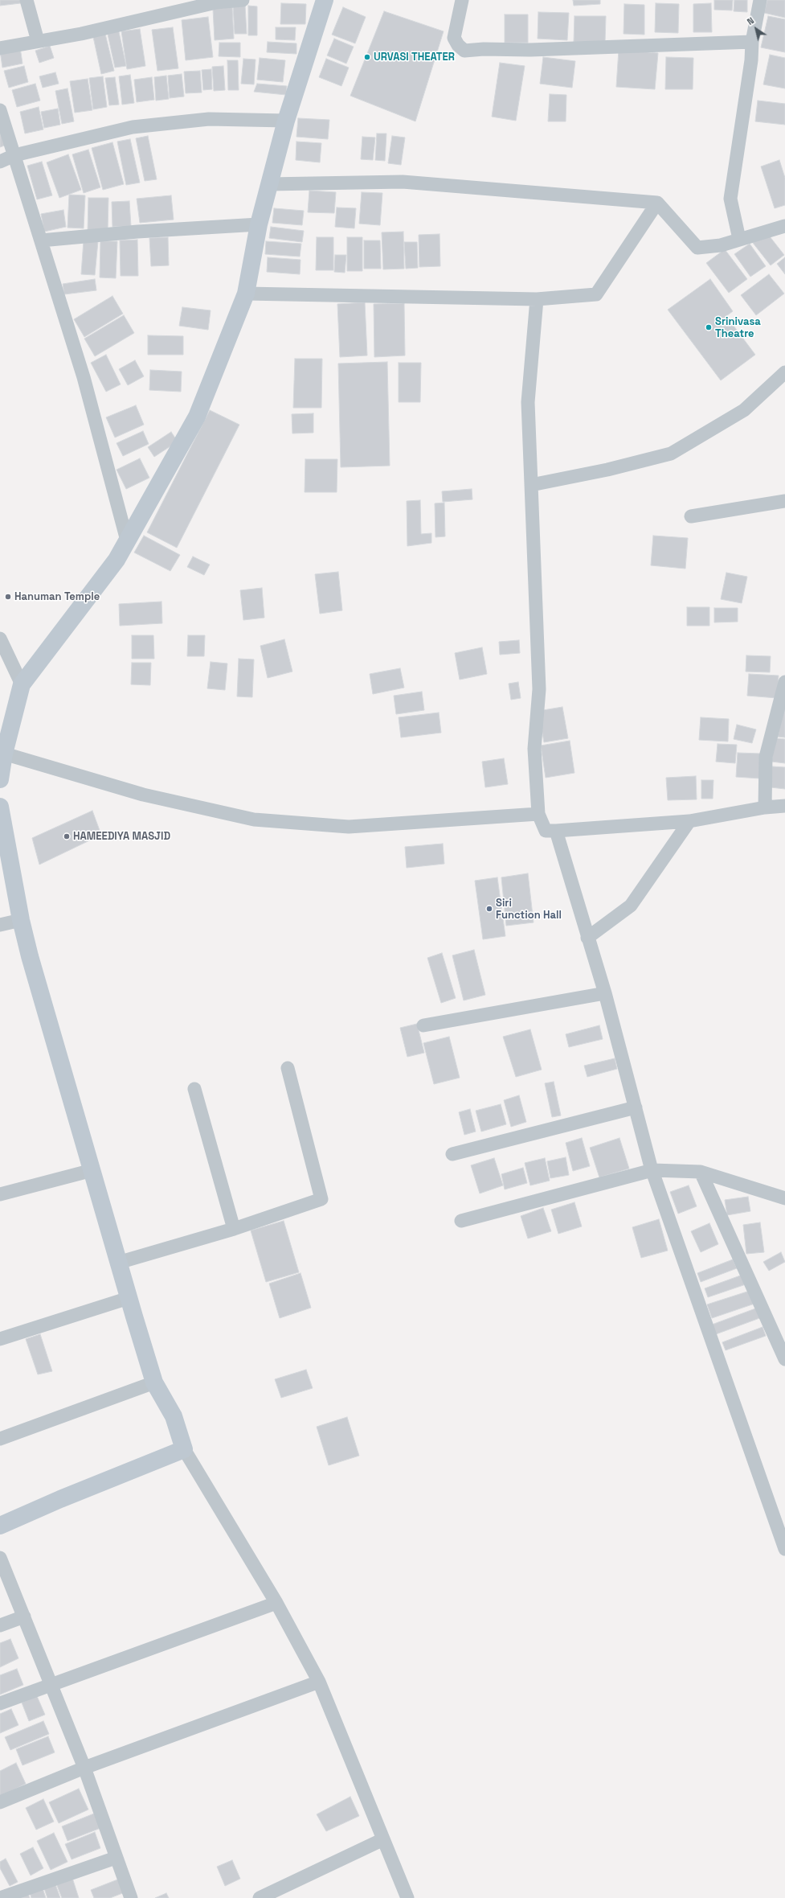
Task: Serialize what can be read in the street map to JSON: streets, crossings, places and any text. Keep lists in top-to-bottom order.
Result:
{
  "places": [
    "URVASI THEATER",
    "Srinivasa Theatre",
    "Hanuman Temple",
    "HAMEEDIYA MASJID",
    "Siri Function Hall"
  ],
  "north": "top left"
}
